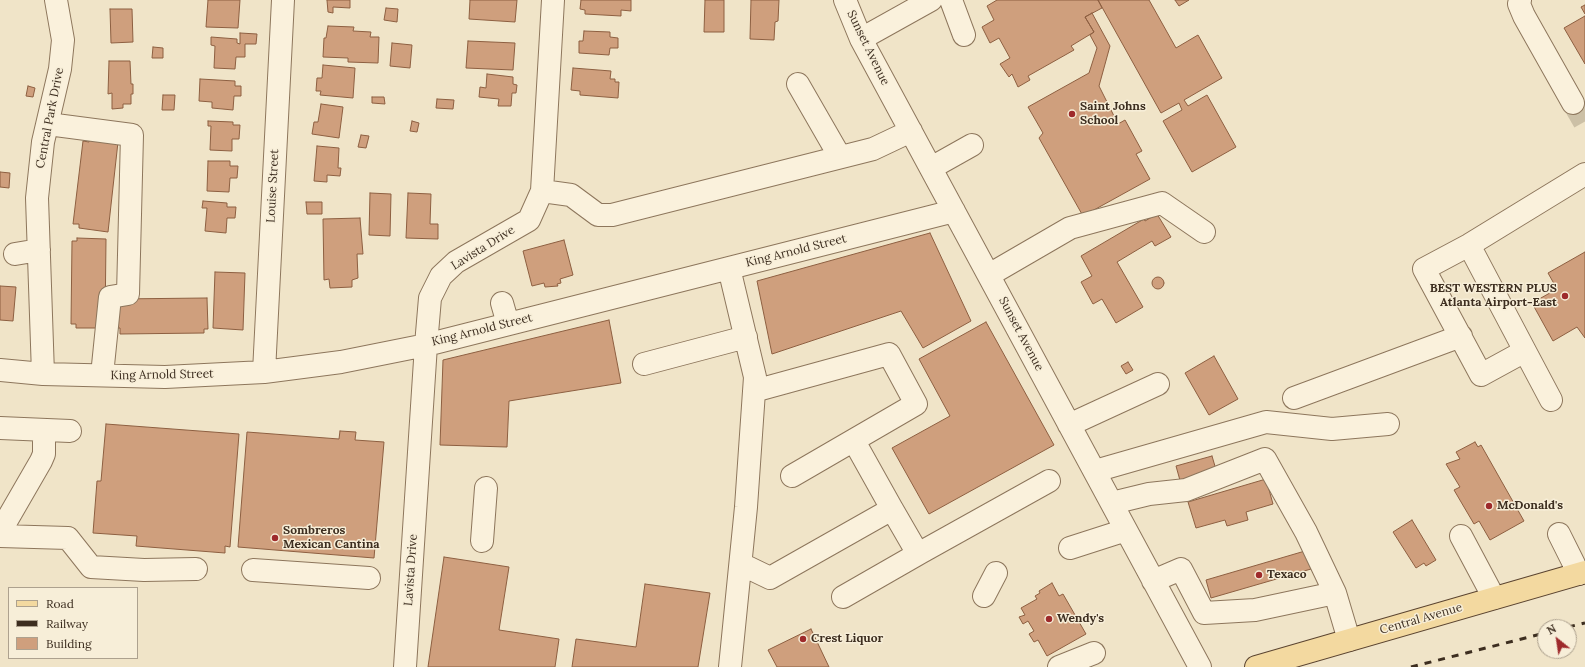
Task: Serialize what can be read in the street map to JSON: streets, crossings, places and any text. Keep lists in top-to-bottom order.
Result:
{
  "streets": {
    "main road": ["Central Avenue"],
    "street": [
      "Sunset Avenue",
      "Central Park Drive",
      "Louise Street",
      "Lavista Drive",
      "King Arnold Street"
    ]
  },
  "crossings": [
    ["Sunset Avenue", "King Arnold Street"],
    ["Central Park Drive", "King Arnold Street"],
    ["Louise Street", "King Arnold Street"],
    ["Lavista Drive", "King Arnold Street"]
  ],
  "places": [
    "Saint Johns School",
    "BEST WESTERN PLUS Atlanta Airport-East",
    "McDonald's",
    "Sombreros Mexican Cantina",
    "Texaco",
    "Wendy's",
    "Crest Liquor"
  ],
  "legend": ["Road", "Railway", "Building"],
  "north": "top left"
}
